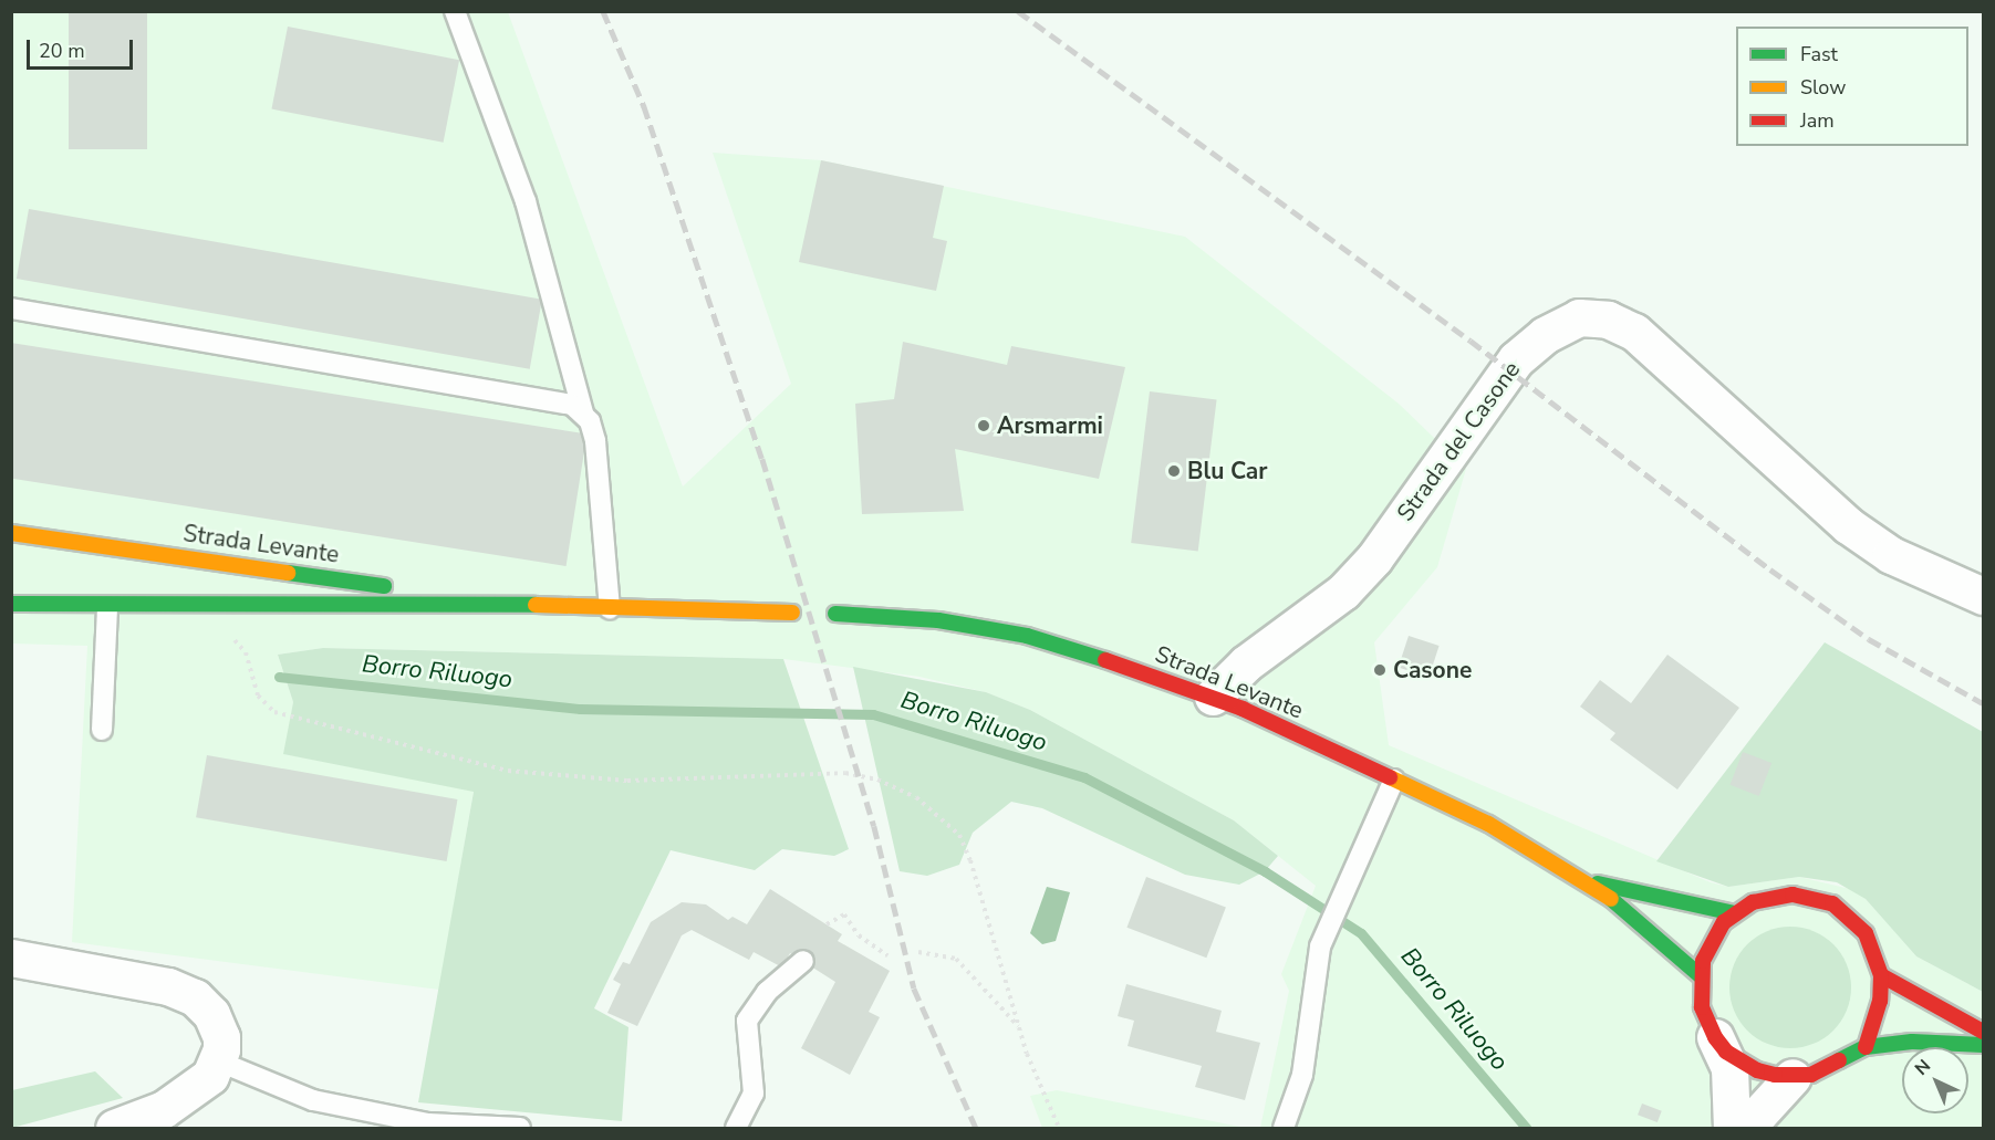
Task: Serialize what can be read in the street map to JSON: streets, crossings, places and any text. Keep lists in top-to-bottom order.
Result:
{
  "streets": {
    "main road": ["Strada Levante"],
    "street": ["Strada del Casone"]
  },
  "crossings": [
    ["Strada del Casone", "Strada Levante"]
  ],
  "water": ["Borro Riluogo"],
  "places": ["Arsmarmi", "Blu Car", "Casone"],
  "legend": ["Fast", "Slow", "Jam"],
  "scale_bar": "20 m",
  "north": "top left"
}
